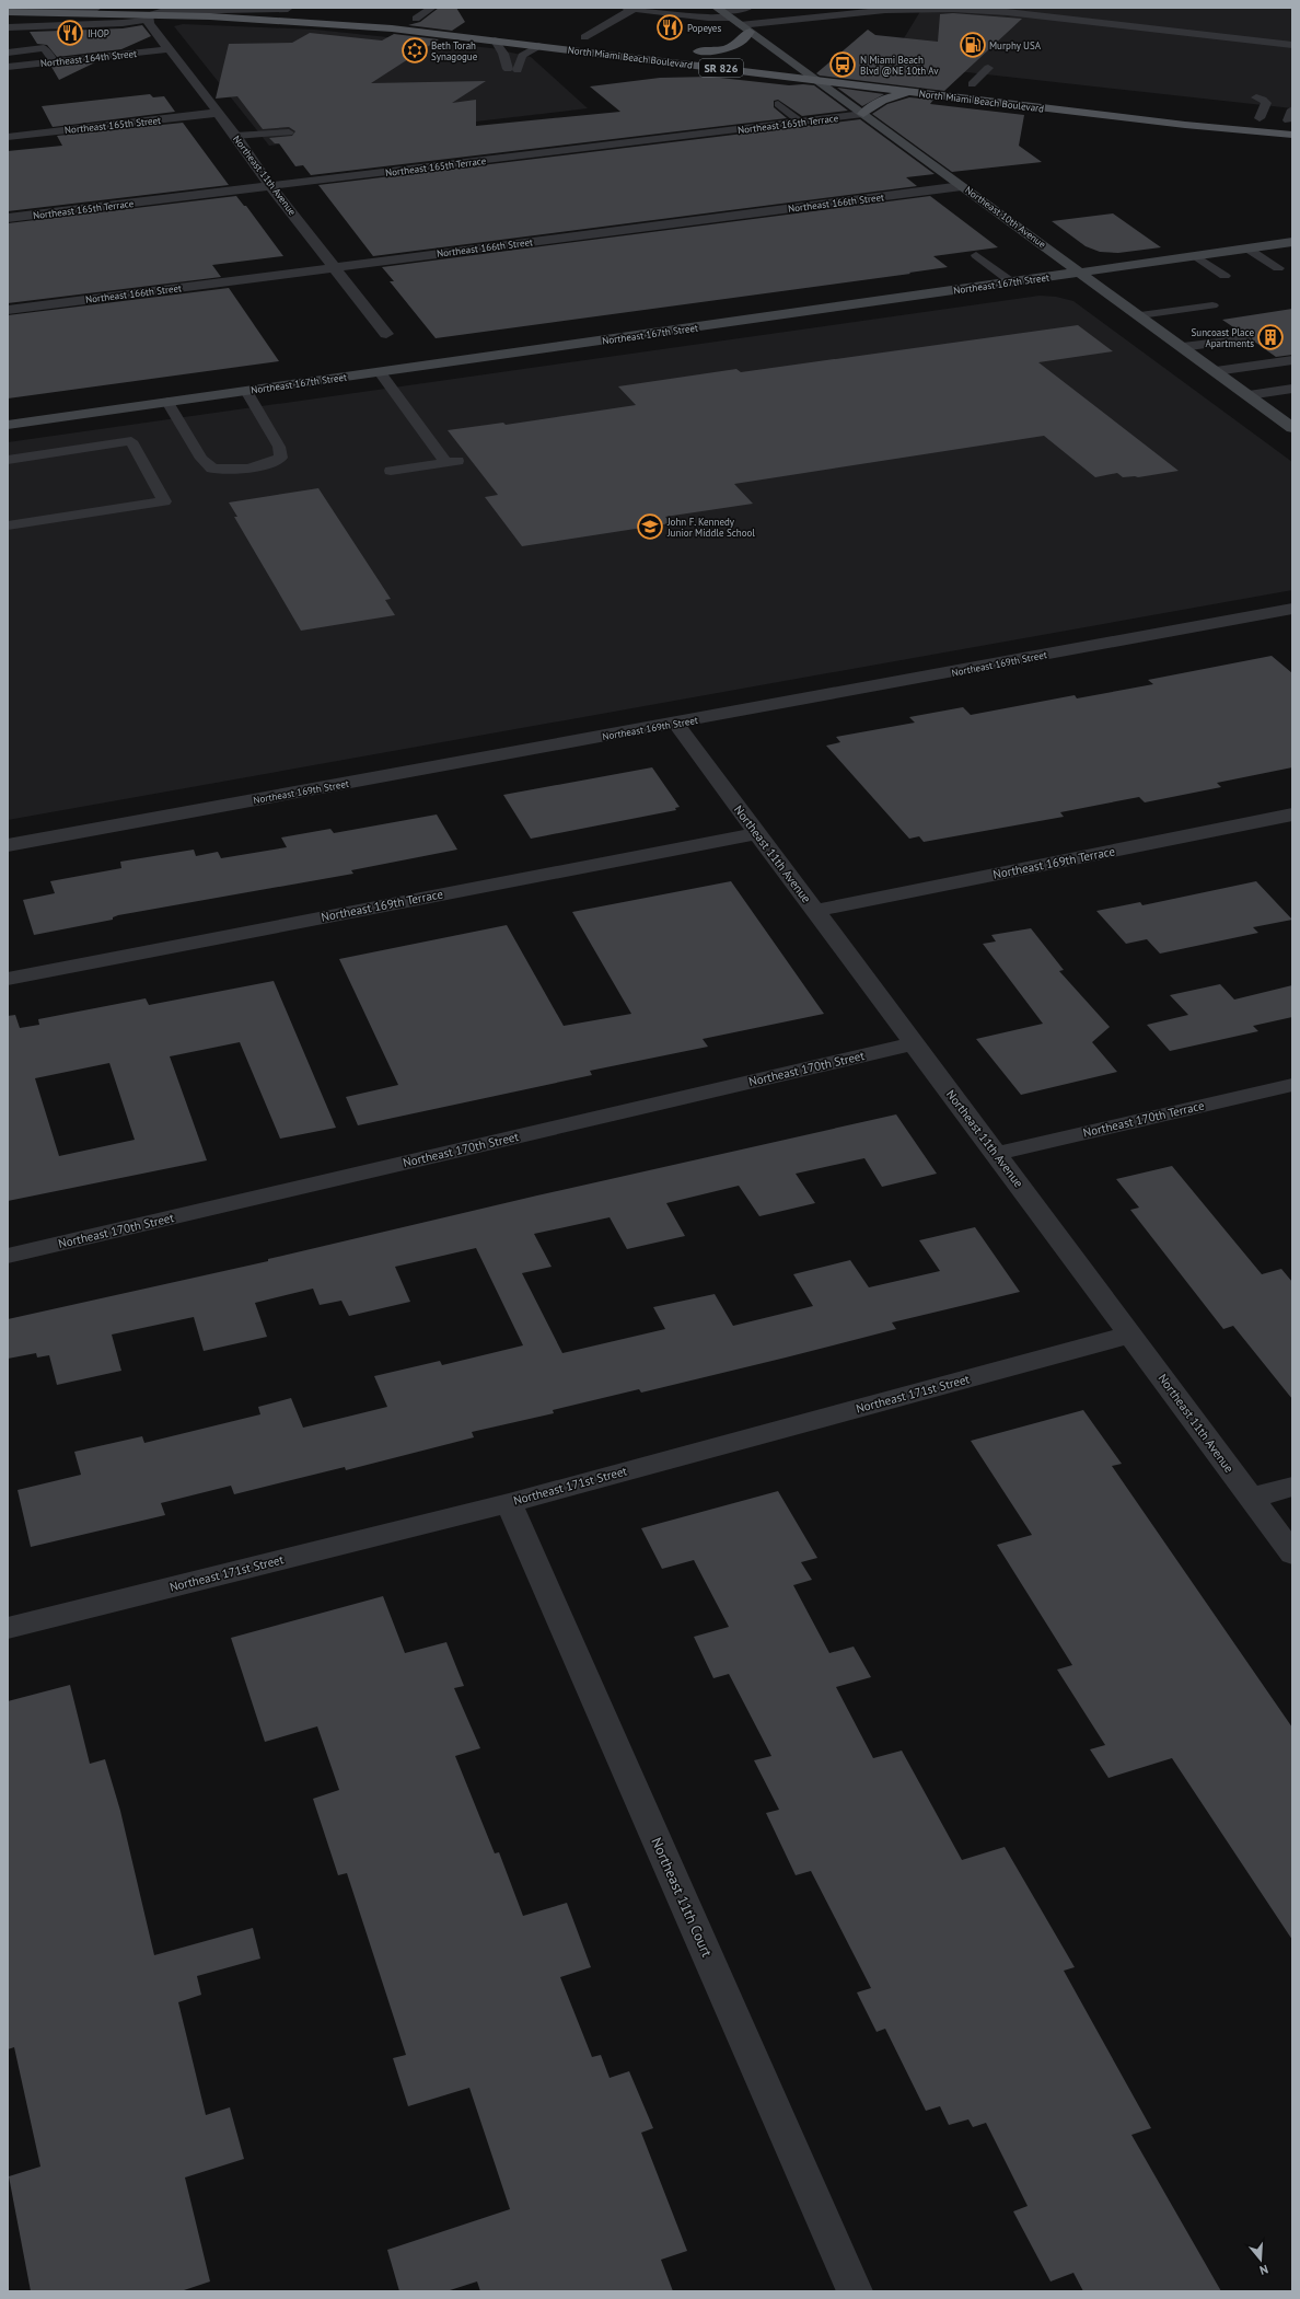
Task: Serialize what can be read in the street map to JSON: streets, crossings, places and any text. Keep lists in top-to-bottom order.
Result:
{
  "streets": {
    "main road": ["North Miami Beach Boulevard", "SR 826"],
    "street": [
      "Northeast 164th Street",
      "Northeast 165th Terrace",
      "Northeast 165th Street",
      "Northeast 11th Avenue",
      "Northeast 166th Street",
      "Northeast 10th Avenue",
      "Northeast 167th Street",
      "Northeast 169th Street",
      "Northeast 169th Terrace",
      "Northeast 170th Street",
      "Northeast 170th Terrace",
      "Northeast 171st Street",
      "Northeast 11th Court"
    ]
  },
  "crossings": [
    ["North Miami Beach Boulevard", "SR 826"],
    ["North Miami Beach Boulevard", "Northeast 11th Avenue"],
    ["North Miami Beach Boulevard", "Northeast 10th Avenue"],
    ["Northeast 164th Street", "Northeast 11th Avenue"],
    ["SR 826", "Northeast 11th Avenue"],
    ["Northeast 165th Terrace", "Northeast 11th Avenue"],
    ["Northeast 165th Terrace", "Northeast 10th Avenue"],
    ["Northeast 165th Street", "Northeast 11th Avenue"],
    ["Northeast 11th Avenue", "Northeast 166th Street"],
    ["Northeast 11th Avenue", "Northeast 169th Street"],
    ["Northeast 11th Avenue", "Northeast 169th Terrace"],
    ["Northeast 11th Avenue", "Northeast 170th Street"],
    ["Northeast 11th Avenue", "Northeast 170th Terrace"],
    ["Northeast 11th Avenue", "Northeast 171st Street"],
    ["Northeast 166th Street", "Northeast 10th Avenue"],
    ["Northeast 10th Avenue", "Northeast 167th Street"],
    ["Northeast 171st Street", "Northeast 11th Court"]
  ],
  "places": {
    "restaurant": ["Popeyes", "IHOP"],
    "fuel station": ["Murphy USA"],
    "synagogue": ["Beth Torah Synagogue"],
    "bus stop": ["N Miami Beach Blvd @NE 10th Av"],
    "building": ["Suncoast Place Apartments"],
    "school or university": ["John F. Kennedy Junior Middle School"]
  },
  "north": "bottom"
}
